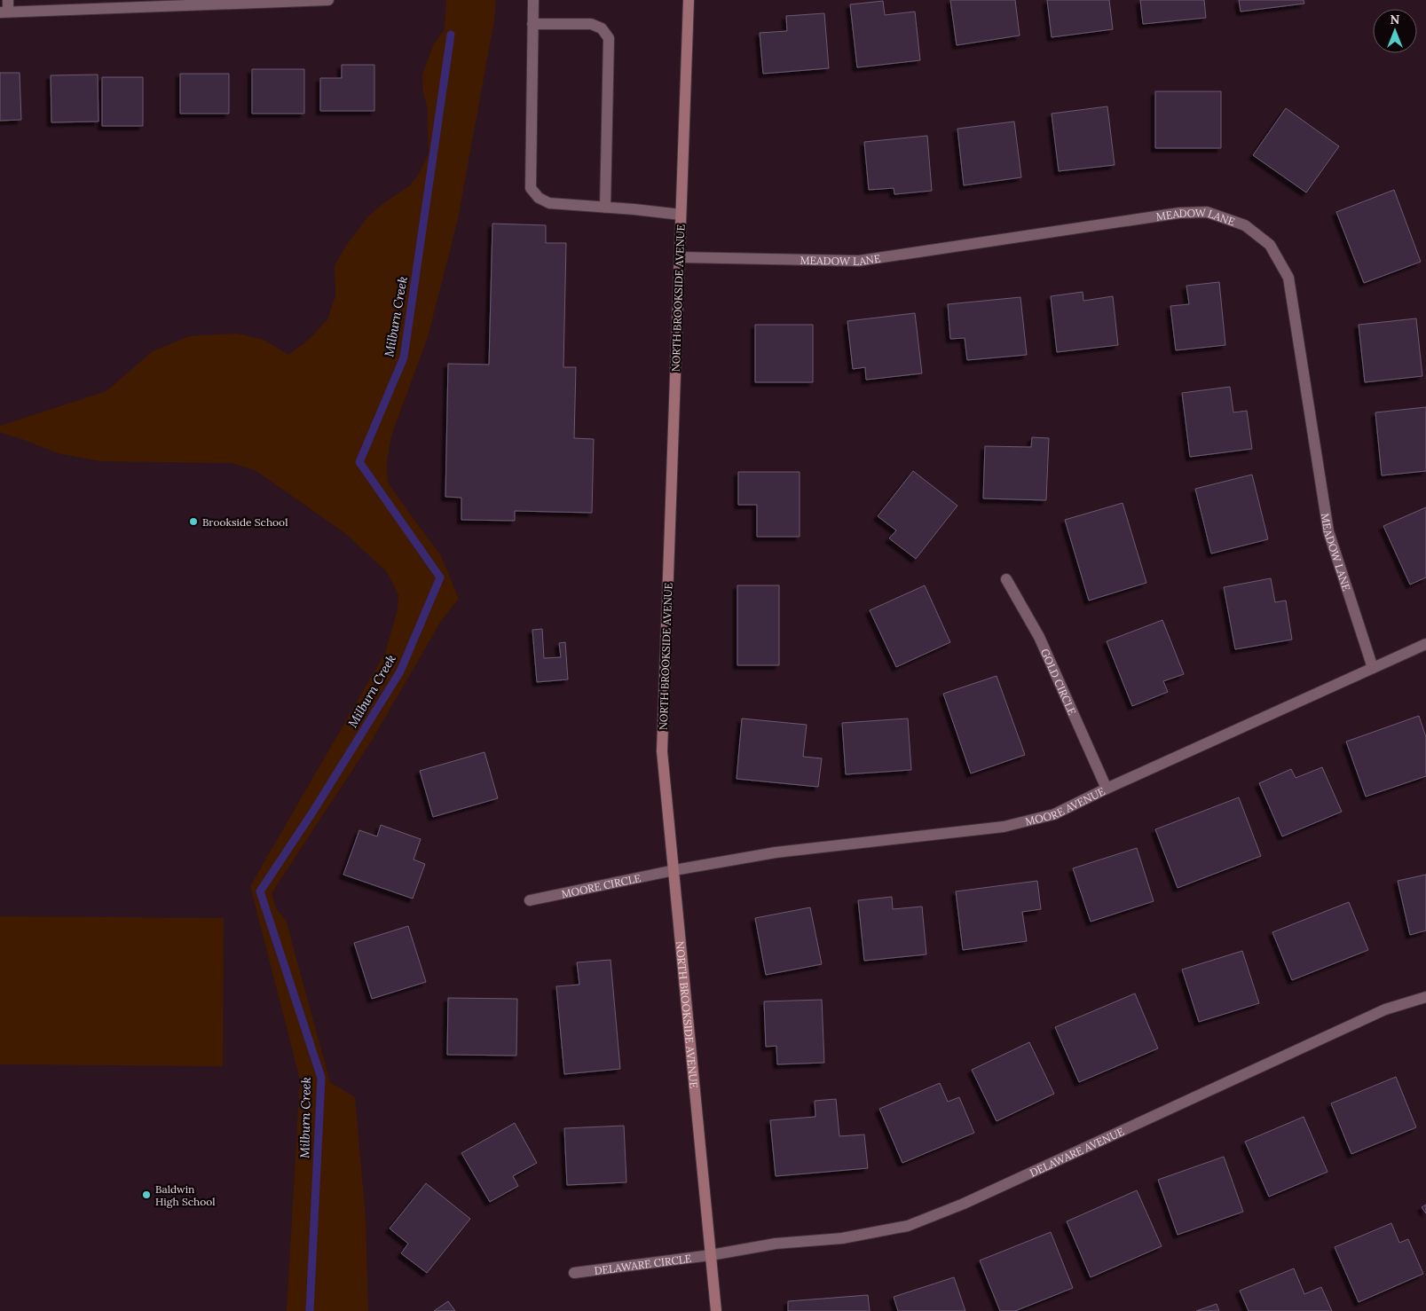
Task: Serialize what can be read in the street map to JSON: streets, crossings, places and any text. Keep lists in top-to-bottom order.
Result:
{
  "streets": {
    "main road": ["NORTH BROOKSIDE AVENUE"],
    "street": [
      "MEADOW LANE",
      "GOLD CIRCLE",
      "MOORE AVENUE",
      "MOORE CIRCLE",
      "DELAWARE AVENUE",
      "DELAWARE CIRCLE"
    ]
  },
  "crossings": [
    ["MEADOW LANE", "NORTH BROOKSIDE AVENUE"],
    ["MEADOW LANE", "MOORE AVENUE"],
    ["NORTH BROOKSIDE AVENUE", "MOORE AVENUE"],
    ["NORTH BROOKSIDE AVENUE", "MOORE CIRCLE"],
    ["NORTH BROOKSIDE AVENUE", "DELAWARE AVENUE"],
    ["NORTH BROOKSIDE AVENUE", "DELAWARE CIRCLE"],
    ["GOLD CIRCLE", "MOORE AVENUE"],
    ["MOORE AVENUE", "MOORE CIRCLE"],
    ["DELAWARE AVENUE", "DELAWARE CIRCLE"]
  ],
  "water": ["Milburn Creek"],
  "places": ["Brookside School", "Baldwin High School"],
  "north": "top"
}
